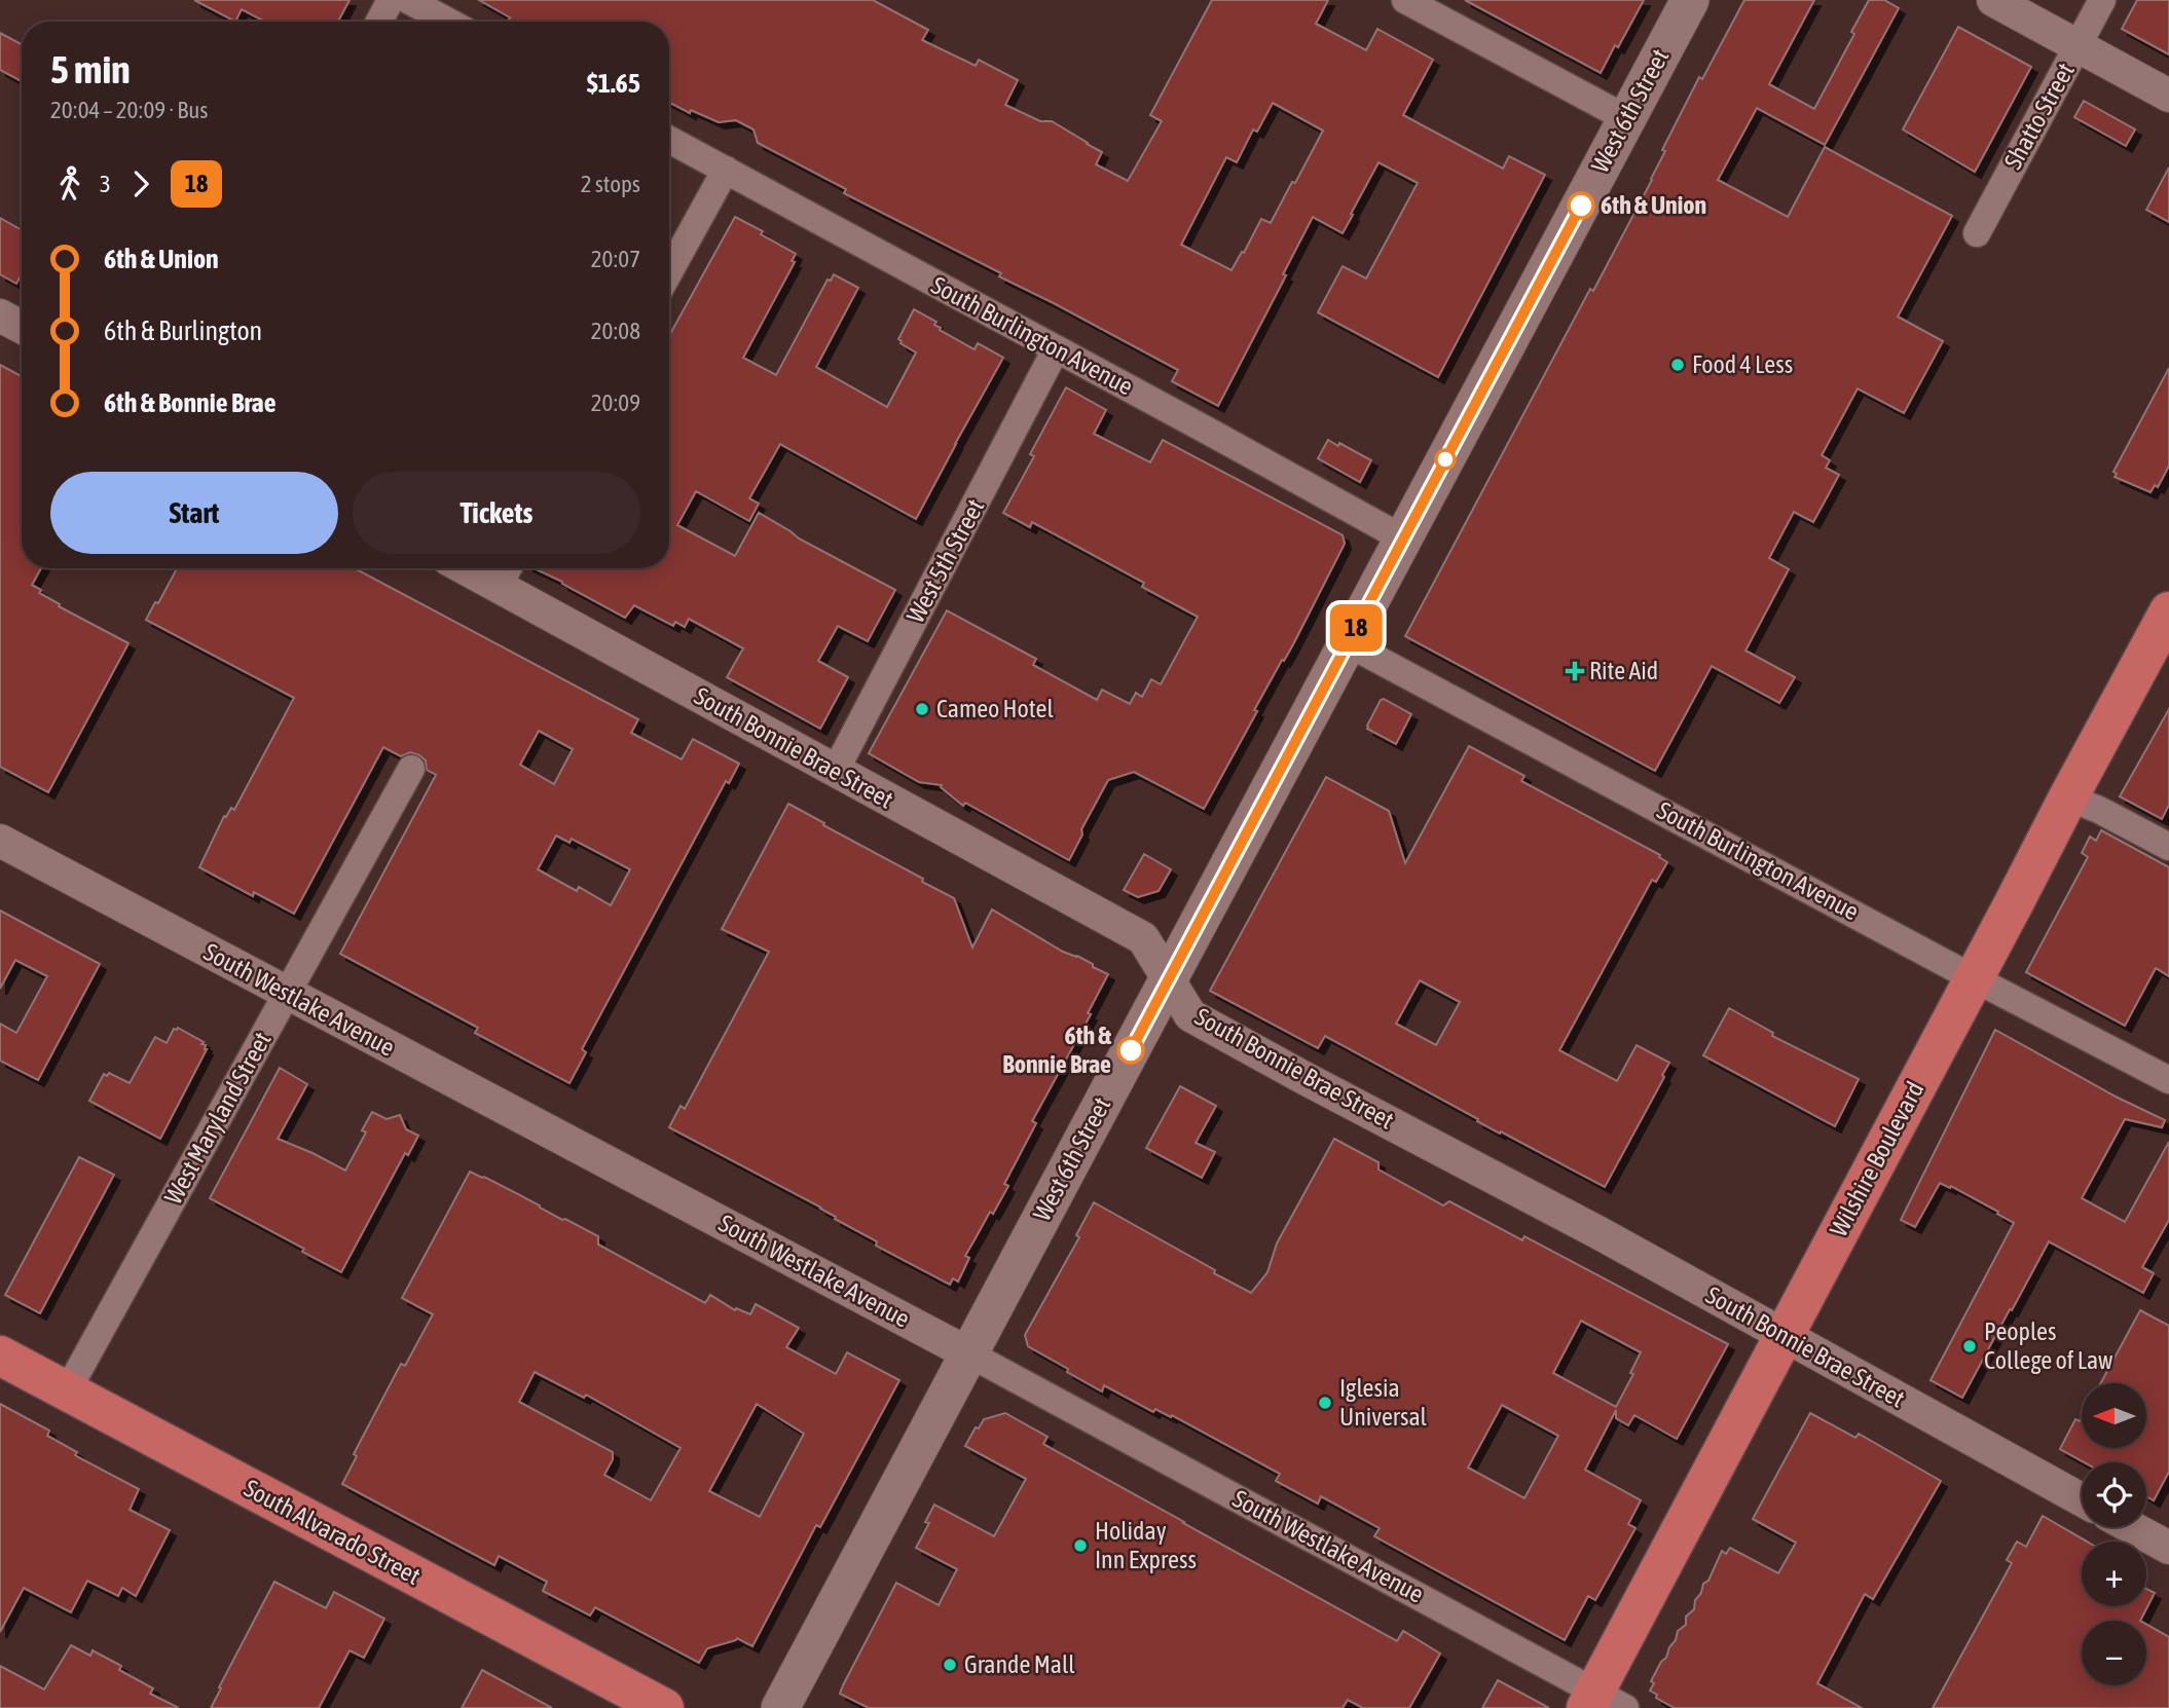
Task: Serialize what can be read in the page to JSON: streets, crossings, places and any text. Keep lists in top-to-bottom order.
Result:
{
  "streets": {
    "main road": ["West 6th Street", "Wilshire Boulevard", "South Alvarado Street"],
    "street": [
      "Shatto Street",
      "South Burlington Avenue",
      "West 5th Street",
      "South Bonnie Brae Street",
      "South Westlake Avenue",
      "West Maryland Street"
    ]
  },
  "crossings": [
    ["West 6th Street", "South Burlington Avenue"],
    ["West 6th Street", "South Bonnie Brae Street"],
    ["West 6th Street", "South Westlake Avenue"],
    ["South Burlington Avenue", "West 5th Street"],
    ["South Burlington Avenue", "Wilshire Boulevard"],
    ["West 5th Street", "South Bonnie Brae Street"],
    ["South Bonnie Brae Street", "Wilshire Boulevard"],
    ["South Westlake Avenue", "West Maryland Street"],
    ["South Westlake Avenue", "Wilshire Boulevard"],
    ["West Maryland Street", "South Alvarado Street"]
  ],
  "places": {
    "other": [
      "6th & Union",
      "Food 4 Less",
      "Cameo Hotel",
      "6th & Bonnie Brae",
      "Peoples College of Law",
      "Iglesia Universal",
      "Holiday Inn Express",
      "Grande Mall"
    ],
    "health": ["Rite Aid"]
  },
  "lines": ["bus line 18"],
  "north": "left",
  "page": {
    "on_map": "18",
    "heading": ["5 min", "20:04 – 20:09 · Bus", "$1.65"],
    "legs": ["3", "18", "2 stops"],
    "list": [
      {
        "name": "6th & Union",
        "value": "20:07"
      },
      {
        "name": "6th & Burlington",
        "value": "20:08"
      },
      {
        "name": "6th & Bonnie Brae",
        "value": "20:09"
      }
    ],
    "buttons": ["Start", "Tickets"],
    "map_buttons": ["+", "−"]
  }
}
